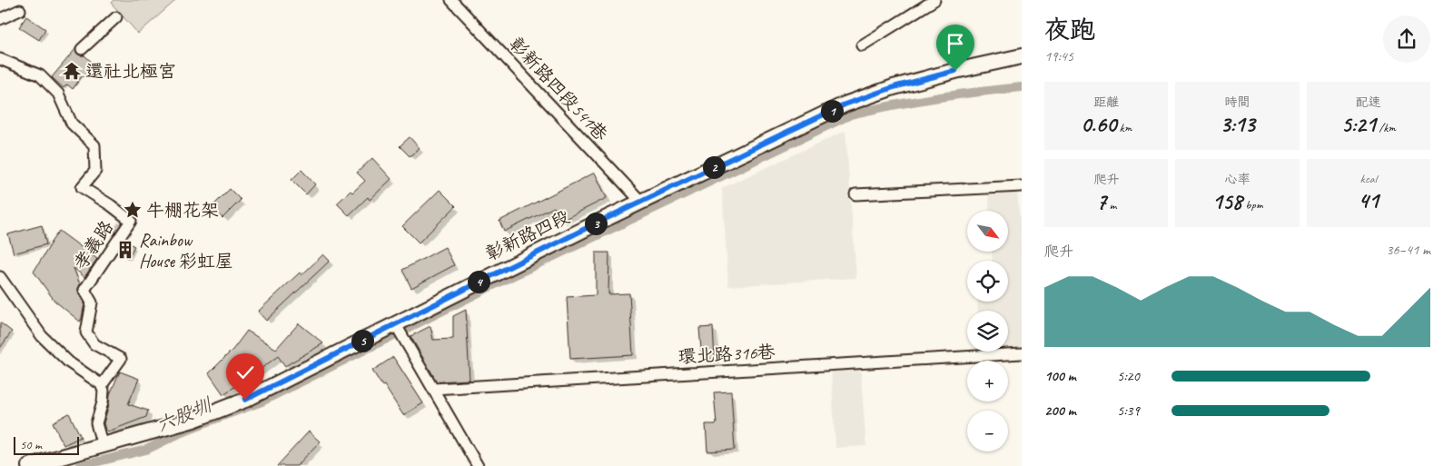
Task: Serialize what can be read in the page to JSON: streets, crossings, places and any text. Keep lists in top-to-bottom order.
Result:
{
  "streets": {
    "street": [
      "彰新路四段541巷",
      "彰新路四段",
      "孝義路",
      "環北路316巷"
    ]
  },
  "crossings": [
    ["彰新路四段541巷", "彰新路四段"]
  ],
  "water": ["六股圳"],
  "places": {
    "temple": ["還社北極宮"],
    "place": ["牛棚花架"],
    "building": ["Rainbow House 彩虹屋"]
  },
  "scale_bar": "50 m",
  "north": "bottom right",
  "page": {
    "heading": ["夜跑", "19:45"],
    "stats": [
      ["距離", "0.60 km"],
      ["時間", "3:13"],
      ["配速", "5:21 /km"],
      ["爬升", "7 m"],
      ["心率", "158 bpm"],
      ["kcal", "41"]
    ],
    "pins": [
      "1",
      "2",
      "3",
      "4",
      "5"
    ],
    "map_buttons": ["+", "−"],
    "chart": ["爬升", "36–41 m"],
    "list": [
      {
        "name": "100 m",
        "note": "5:20"
      },
      {
        "name": "200 m",
        "note": "5:39"
      }
    ],
    "scale": "50 m"
  }
}
